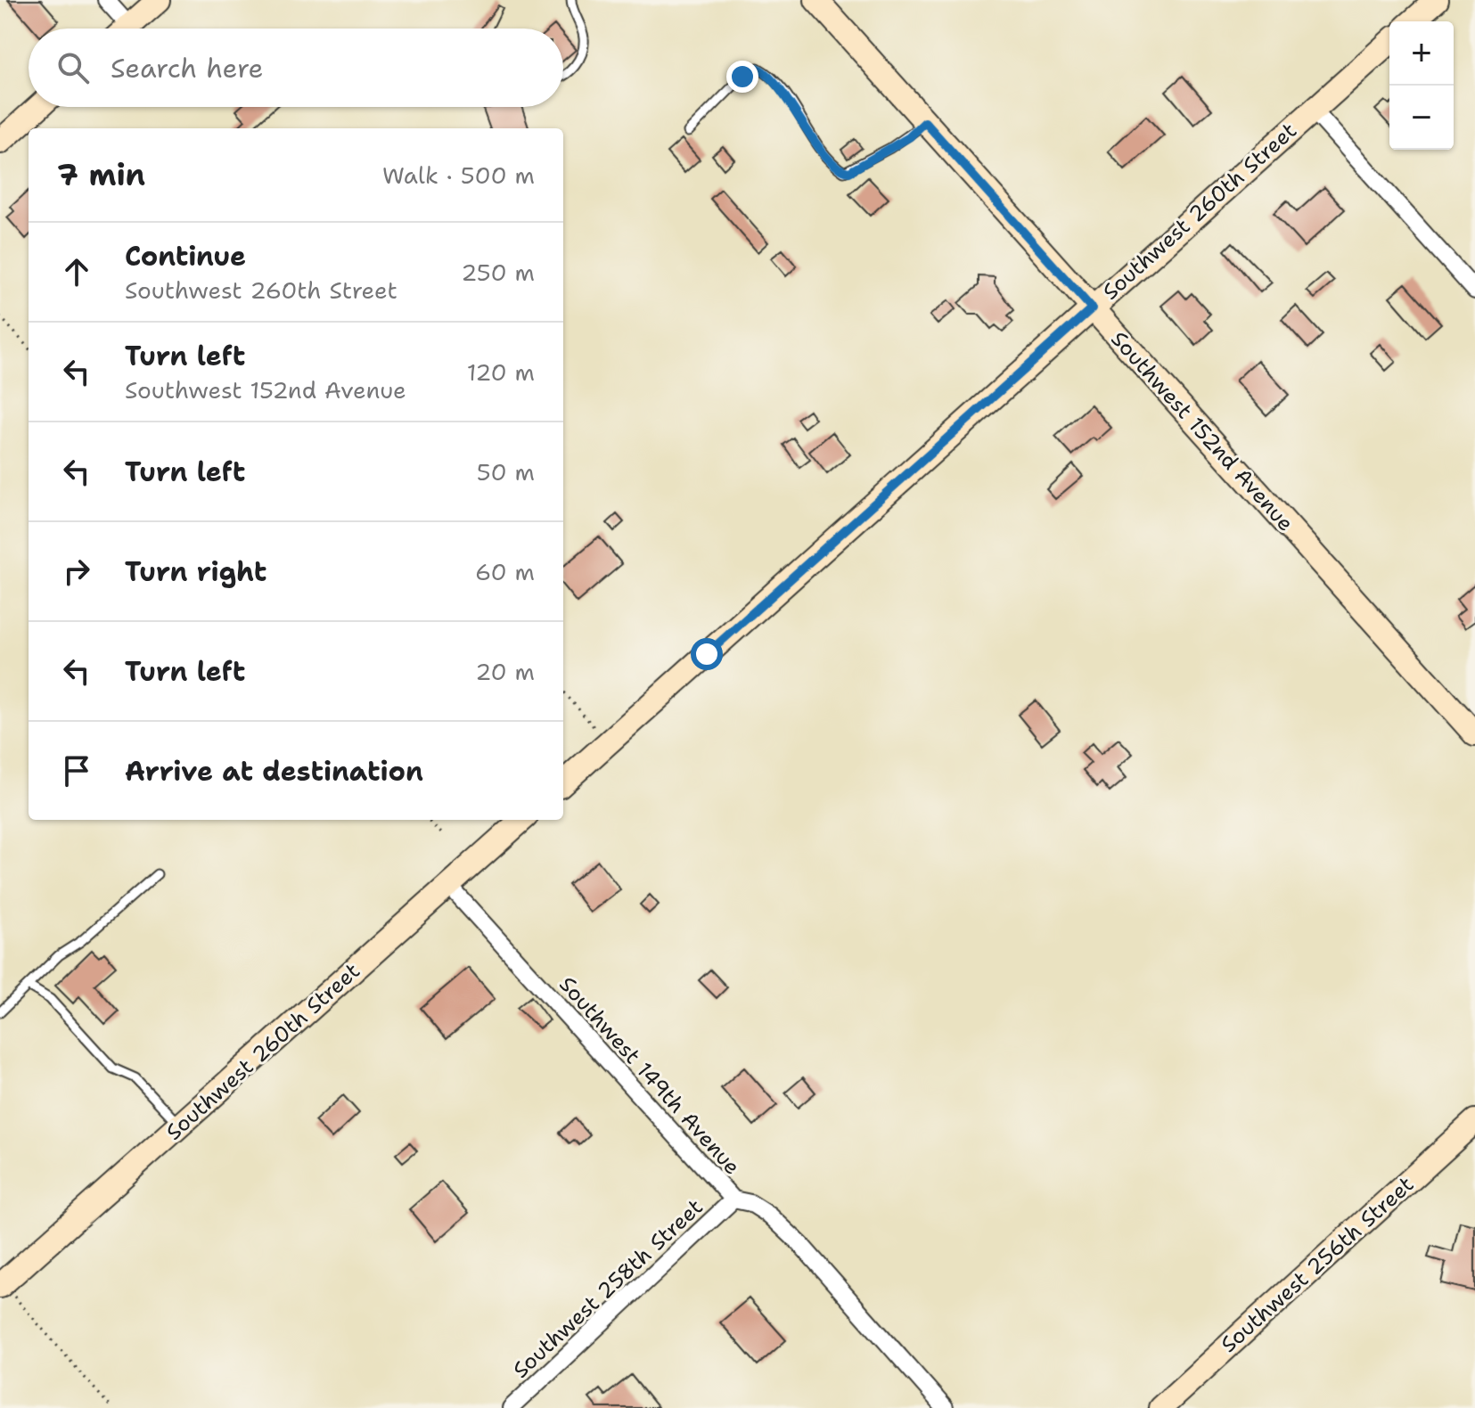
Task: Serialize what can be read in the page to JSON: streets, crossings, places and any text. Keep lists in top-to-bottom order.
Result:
{
  "streets": {
    "street": [
      "Southwest 260th Street",
      "Southwest 152nd Avenue",
      "Southwest 149th Avenue",
      "Southwest 256th Street",
      "Southwest 258th Street"
    ]
  },
  "crossings": [
    ["Southwest 260th Street", "Southwest 152nd Avenue"],
    ["Southwest 260th Street", "Southwest 149th Avenue"],
    ["Southwest 149th Avenue", "Southwest 258th Street"]
  ],
  "page": {
    "map_buttons": ["+", "−"],
    "search": "Search here",
    "heading": ["7 min", "Walk · 500 m"],
    "list": [
      ["Continue", "Southwest 260th Street", "250 m"],
      ["Turn left", "Southwest 152nd Avenue", "120 m"],
      ["Turn left", "50 m"],
      ["Turn right", "60 m"],
      ["Turn left", "20 m"],
      "Arrive at destination"
    ]
  }
}
